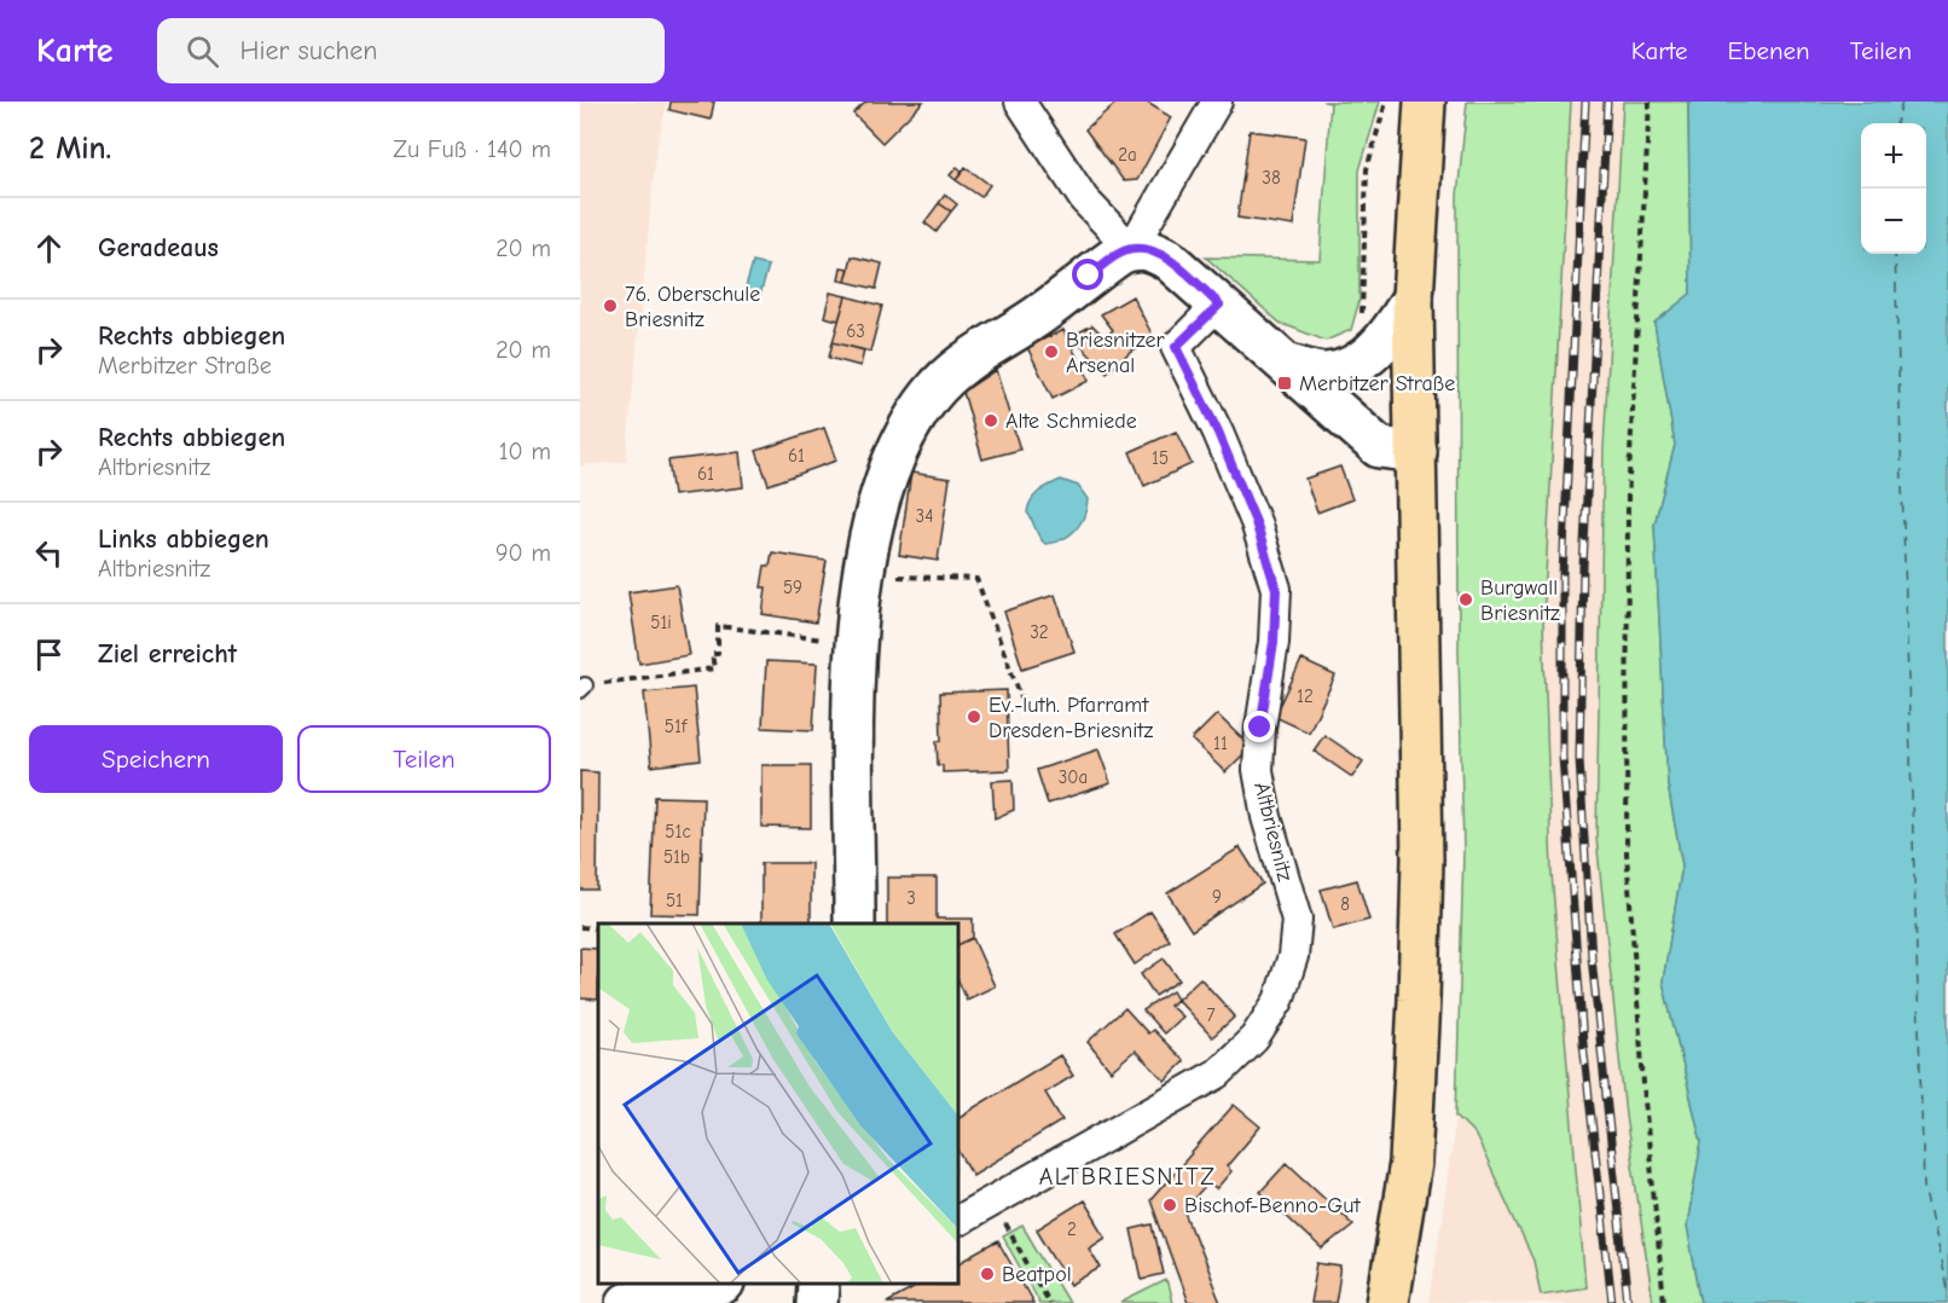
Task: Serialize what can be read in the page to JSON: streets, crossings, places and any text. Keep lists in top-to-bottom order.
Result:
{
  "streets": {
    "street": ["Altbriesnitz"]
  },
  "districts": ["ALTBRIESNITZ"],
  "places": {
    "other": [
      "76. Oberschule Briesnitz",
      "Briesnitzer Arsenal",
      "Alte Schmiede",
      "Burgwall Briesnitz",
      "Ev.-luth. Pfarramt Dresden-Briesnitz",
      "Bischof-Benno-Gut",
      "Beatpol"
    ],
    "transit": ["Merbitzer Straße"]
  },
  "house_numbers": [
    "2a",
    "38",
    "63",
    "61",
    "15",
    "61",
    "34",
    "59",
    "51i",
    "32",
    "12",
    "51f",
    "11",
    "30a",
    "51c",
    "51b",
    "9",
    "3",
    "51",
    "8",
    "7",
    "2"
  ],
  "page": {
    "header": "Karte",
    "search": "Hier suchen",
    "nav": ["Karte", "Ebenen", "Teilen"],
    "heading": ["2 Min.", "Zu Fuß · 140 m"],
    "map_buttons": ["+", "−"],
    "list": [
      ["Geradeaus", "20 m"],
      ["Rechts abbiegen", "Merbitzer Straße", "20 m"],
      ["Rechts abbiegen", "Altbriesnitz", "10 m"],
      ["Links abbiegen", "Altbriesnitz", "90 m"],
      "Ziel erreicht"
    ],
    "buttons": ["Speichern", "Teilen"]
  }
}
